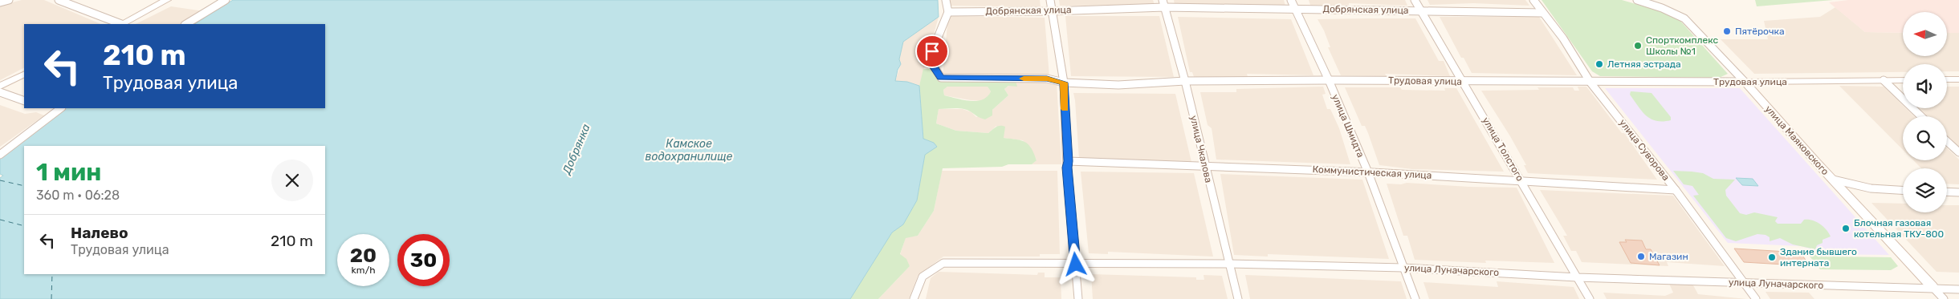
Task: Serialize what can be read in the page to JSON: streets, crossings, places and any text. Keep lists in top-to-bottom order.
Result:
{
  "streets": {
    "street": [
      "Добрянская улица",
      "Трудовая улица",
      "улица Шмидта",
      "улица Маяковского",
      "улица Чкалова",
      "улица Толстого",
      "улица Суворова",
      "Коммунистическая улица",
      "улица Луначарского"
    ]
  },
  "crossings": [
    ["Добрянская улица", "Трудовая улица"],
    ["Добрянская улица", "улица Шмидта"],
    ["Добрянская улица", "улица Чкалова"],
    ["Добрянская улица", "улица Толстого"],
    ["Добрянская улица", "улица Суворова"],
    ["Трудовая улица", "улица Шмидта"],
    ["Трудовая улица", "улица Маяковского"],
    ["Трудовая улица", "улица Чкалова"],
    ["Трудовая улица", "улица Толстого"],
    ["Трудовая улица", "улица Суворова"],
    ["улица Шмидта", "Коммунистическая улица"],
    ["улица Шмидта", "улица Луначарского"],
    ["улица Маяковского", "улица Луначарского"],
    ["улица Чкалова", "Коммунистическая улица"],
    ["улица Чкалова", "улица Луначарского"],
    ["улица Толстого", "Коммунистическая улица"],
    ["улица Толстого", "улица Луначарского"],
    ["улица Суворова", "Коммунистическая улица"],
    ["улица Суворова", "улица Луначарского"]
  ],
  "water": ["Камское водохранилище", "Добрянка"],
  "places": [
    "Пятёрочка",
    "Спорткомплекс Школы №1",
    "Летняя эстрада",
    "Блочная газовая котельная ТКУ-800",
    "Магазин",
    "Здание бывшего интерната"
  ],
  "north": "left",
  "page": {
    "turn": ["210 m", "Трудовая улица"],
    "heading": ["1 мин", "360 m · 06:28"],
    "list": [
      {
        "name": "Налево",
        "note": "Трудовая улица",
        "value": "210 m"
      }
    ],
    "speed": "20 km/h",
    "limit": "30"
  }
}
